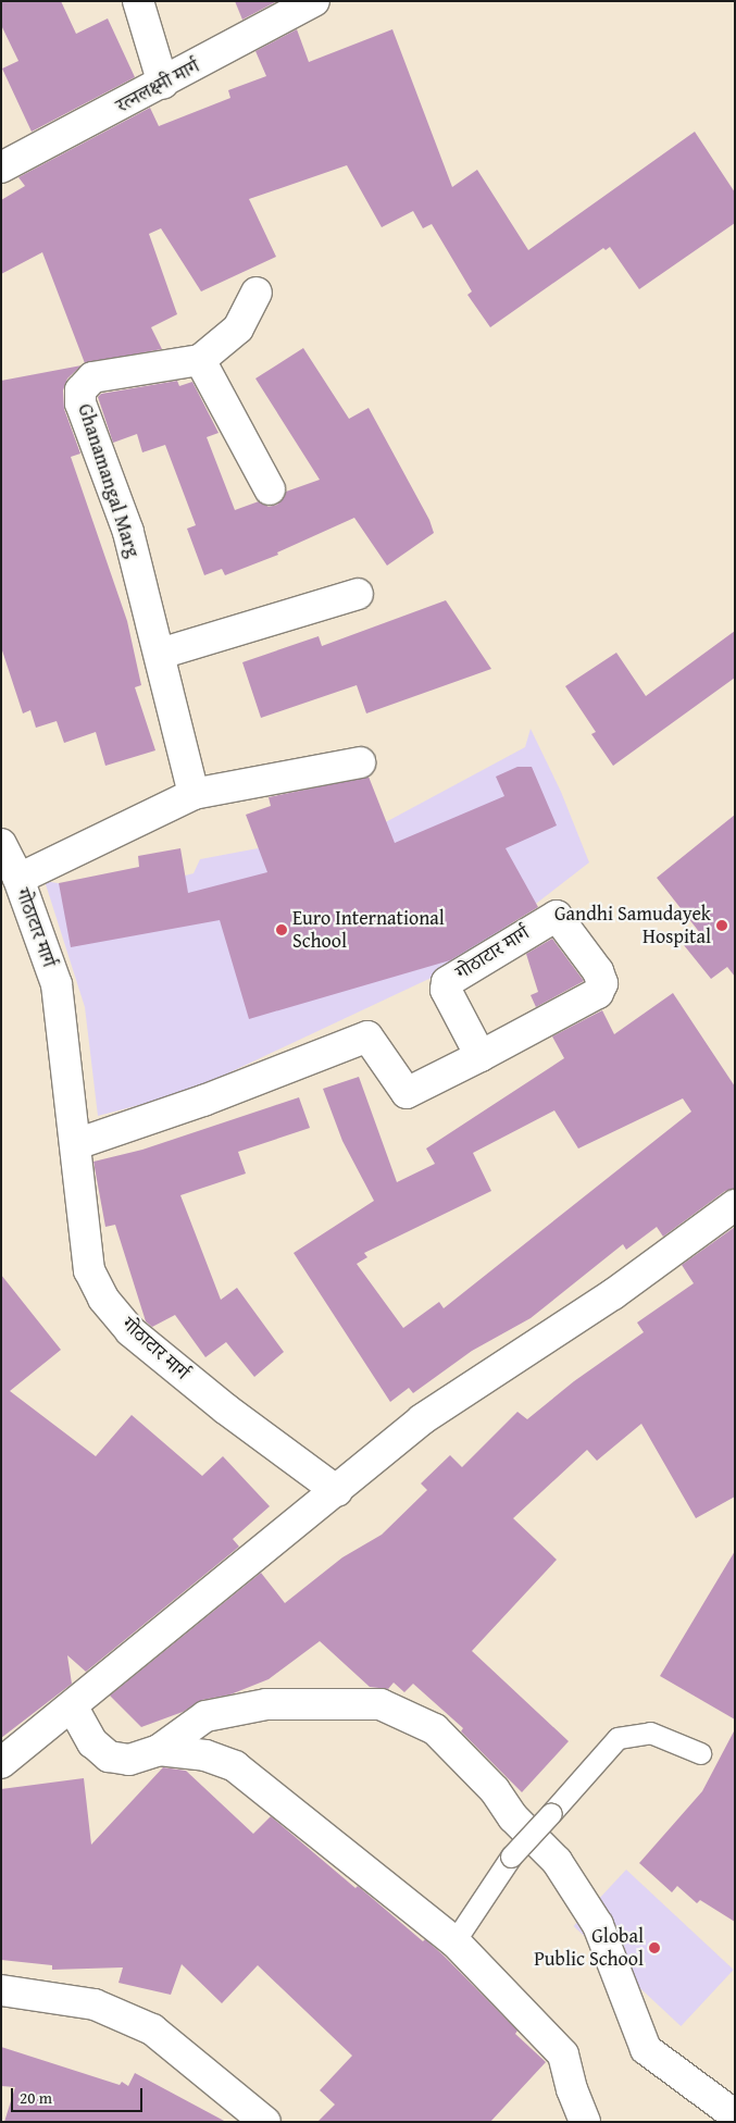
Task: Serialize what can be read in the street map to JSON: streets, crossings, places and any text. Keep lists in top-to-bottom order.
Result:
{
  "streets": {
    "street": ["रत्नलक्ष्मी मार्ग", "Ghanamangal Marg", "गोठाटार मार्ग"]
  },
  "places": ["Gandhi Samudayek Hospital", "Euro International School", "Global Public School"],
  "scale_bar": "20 m"
}
